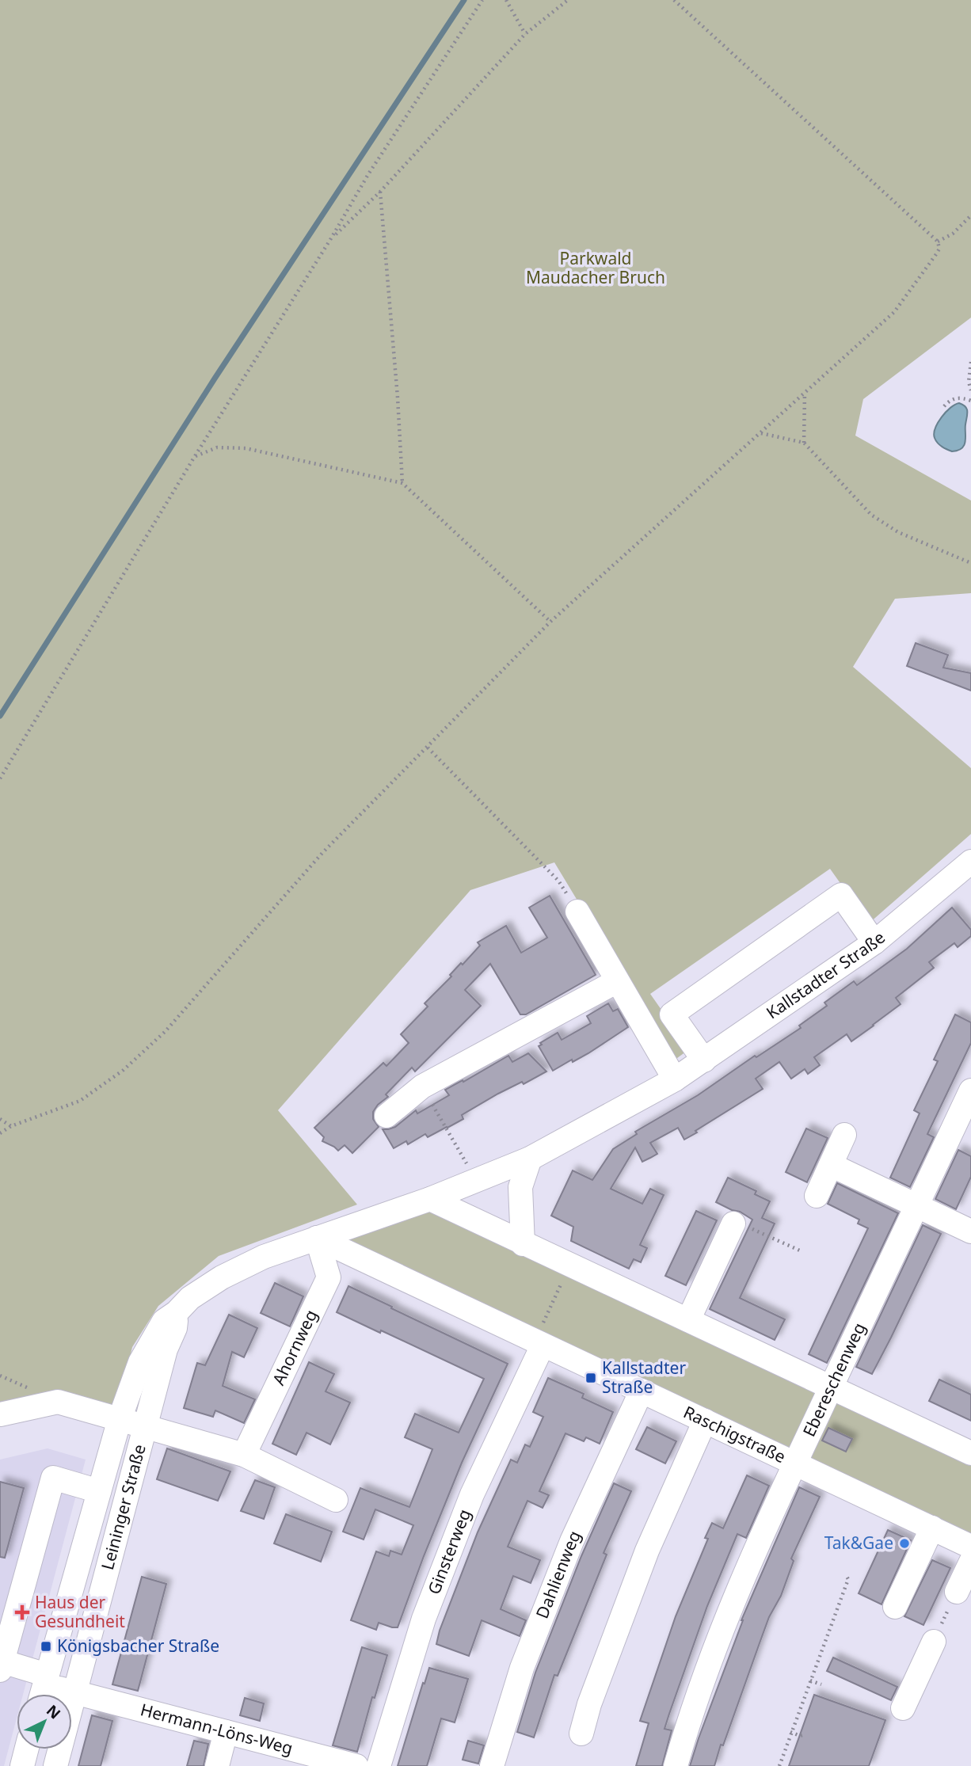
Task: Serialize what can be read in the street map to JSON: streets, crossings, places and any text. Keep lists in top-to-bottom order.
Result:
{
  "streets": {
    "street": [
      "Kallstadter Straße",
      "Ahornweg",
      "Ebereschenweg",
      "Raschigstraße",
      "Leininger Straße",
      "Ginsterweg",
      "Dahlienweg",
      "Hermann-Löns-Weg"
    ]
  },
  "crossings": [
    ["Kallstadter Straße", "Leininger Straße"],
    ["Ahornweg", "Raschigstraße"],
    ["Ahornweg", "Leininger Straße"],
    ["Ebereschenweg", "Raschigstraße"],
    ["Raschigstraße", "Leininger Straße"],
    ["Raschigstraße", "Ginsterweg"],
    ["Raschigstraße", "Dahlienweg"],
    ["Leininger Straße", "Hermann-Löns-Weg"]
  ],
  "parks": ["Parkwald Maudacher Bruch"],
  "places": {
    "transit": ["Kallstadter Straße", "Königsbacher Straße"],
    "other": ["Tak&Gae"],
    "health": ["Haus der Gesundheit"]
  },
  "north": "top right"
}
